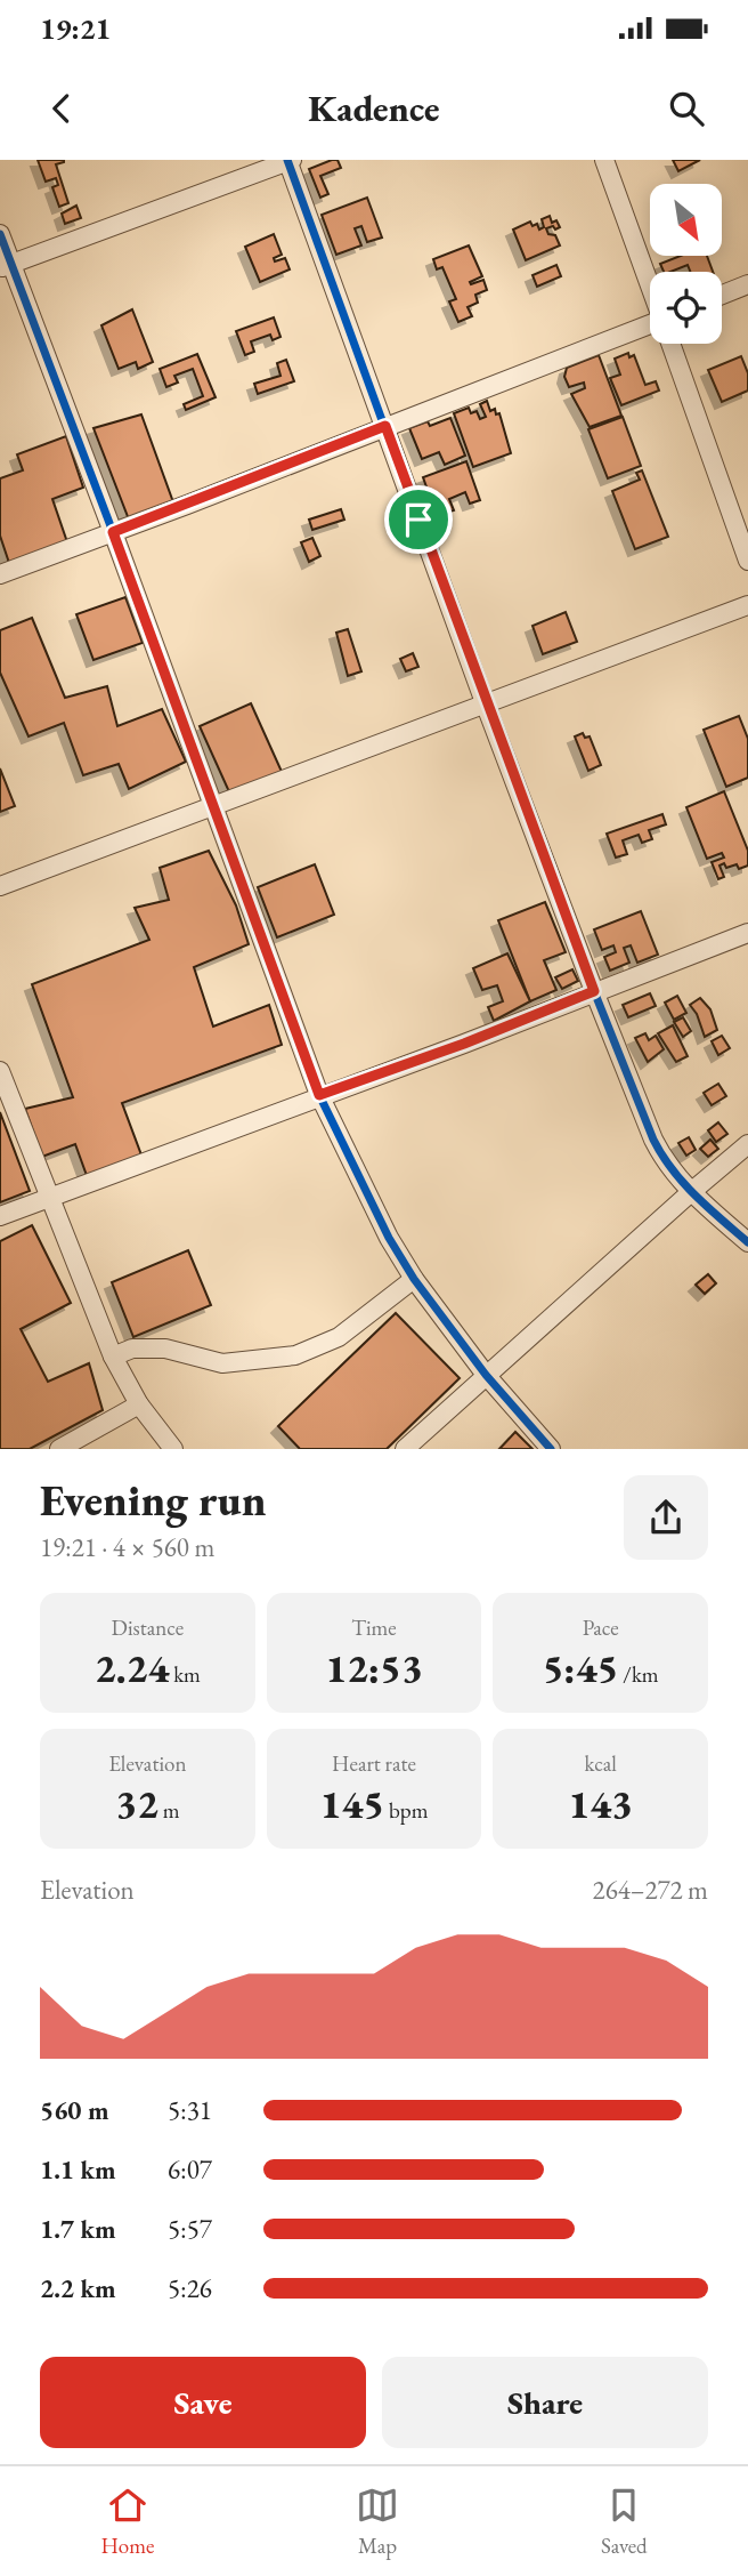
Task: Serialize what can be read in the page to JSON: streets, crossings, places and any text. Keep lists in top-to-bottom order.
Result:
{
  "north": "bottom right",
  "page": {
    "status": "19:21",
    "header": "Kadence",
    "heading": ["Evening run", "19:21 · 4 × 560 m"],
    "stats": [
      ["Distance", "2.24 km"],
      ["Time", "12:53"],
      ["Pace", "5:45 /km"],
      ["Elevation", "32 m"],
      ["Heart rate", "145 bpm"],
      ["kcal", "143"]
    ],
    "chart": ["Elevation", "264–272 m"],
    "list": [
      {
        "name": "560 m",
        "note": "5:31"
      },
      {
        "name": "1.1 km",
        "note": "6:07"
      },
      {
        "name": "1.7 km",
        "note": "5:57"
      },
      {
        "name": "2.2 km",
        "note": "5:26"
      }
    ],
    "buttons": ["Save", "Share"],
    "tabs": ["Home", "Map", "Saved"]
  }
}
